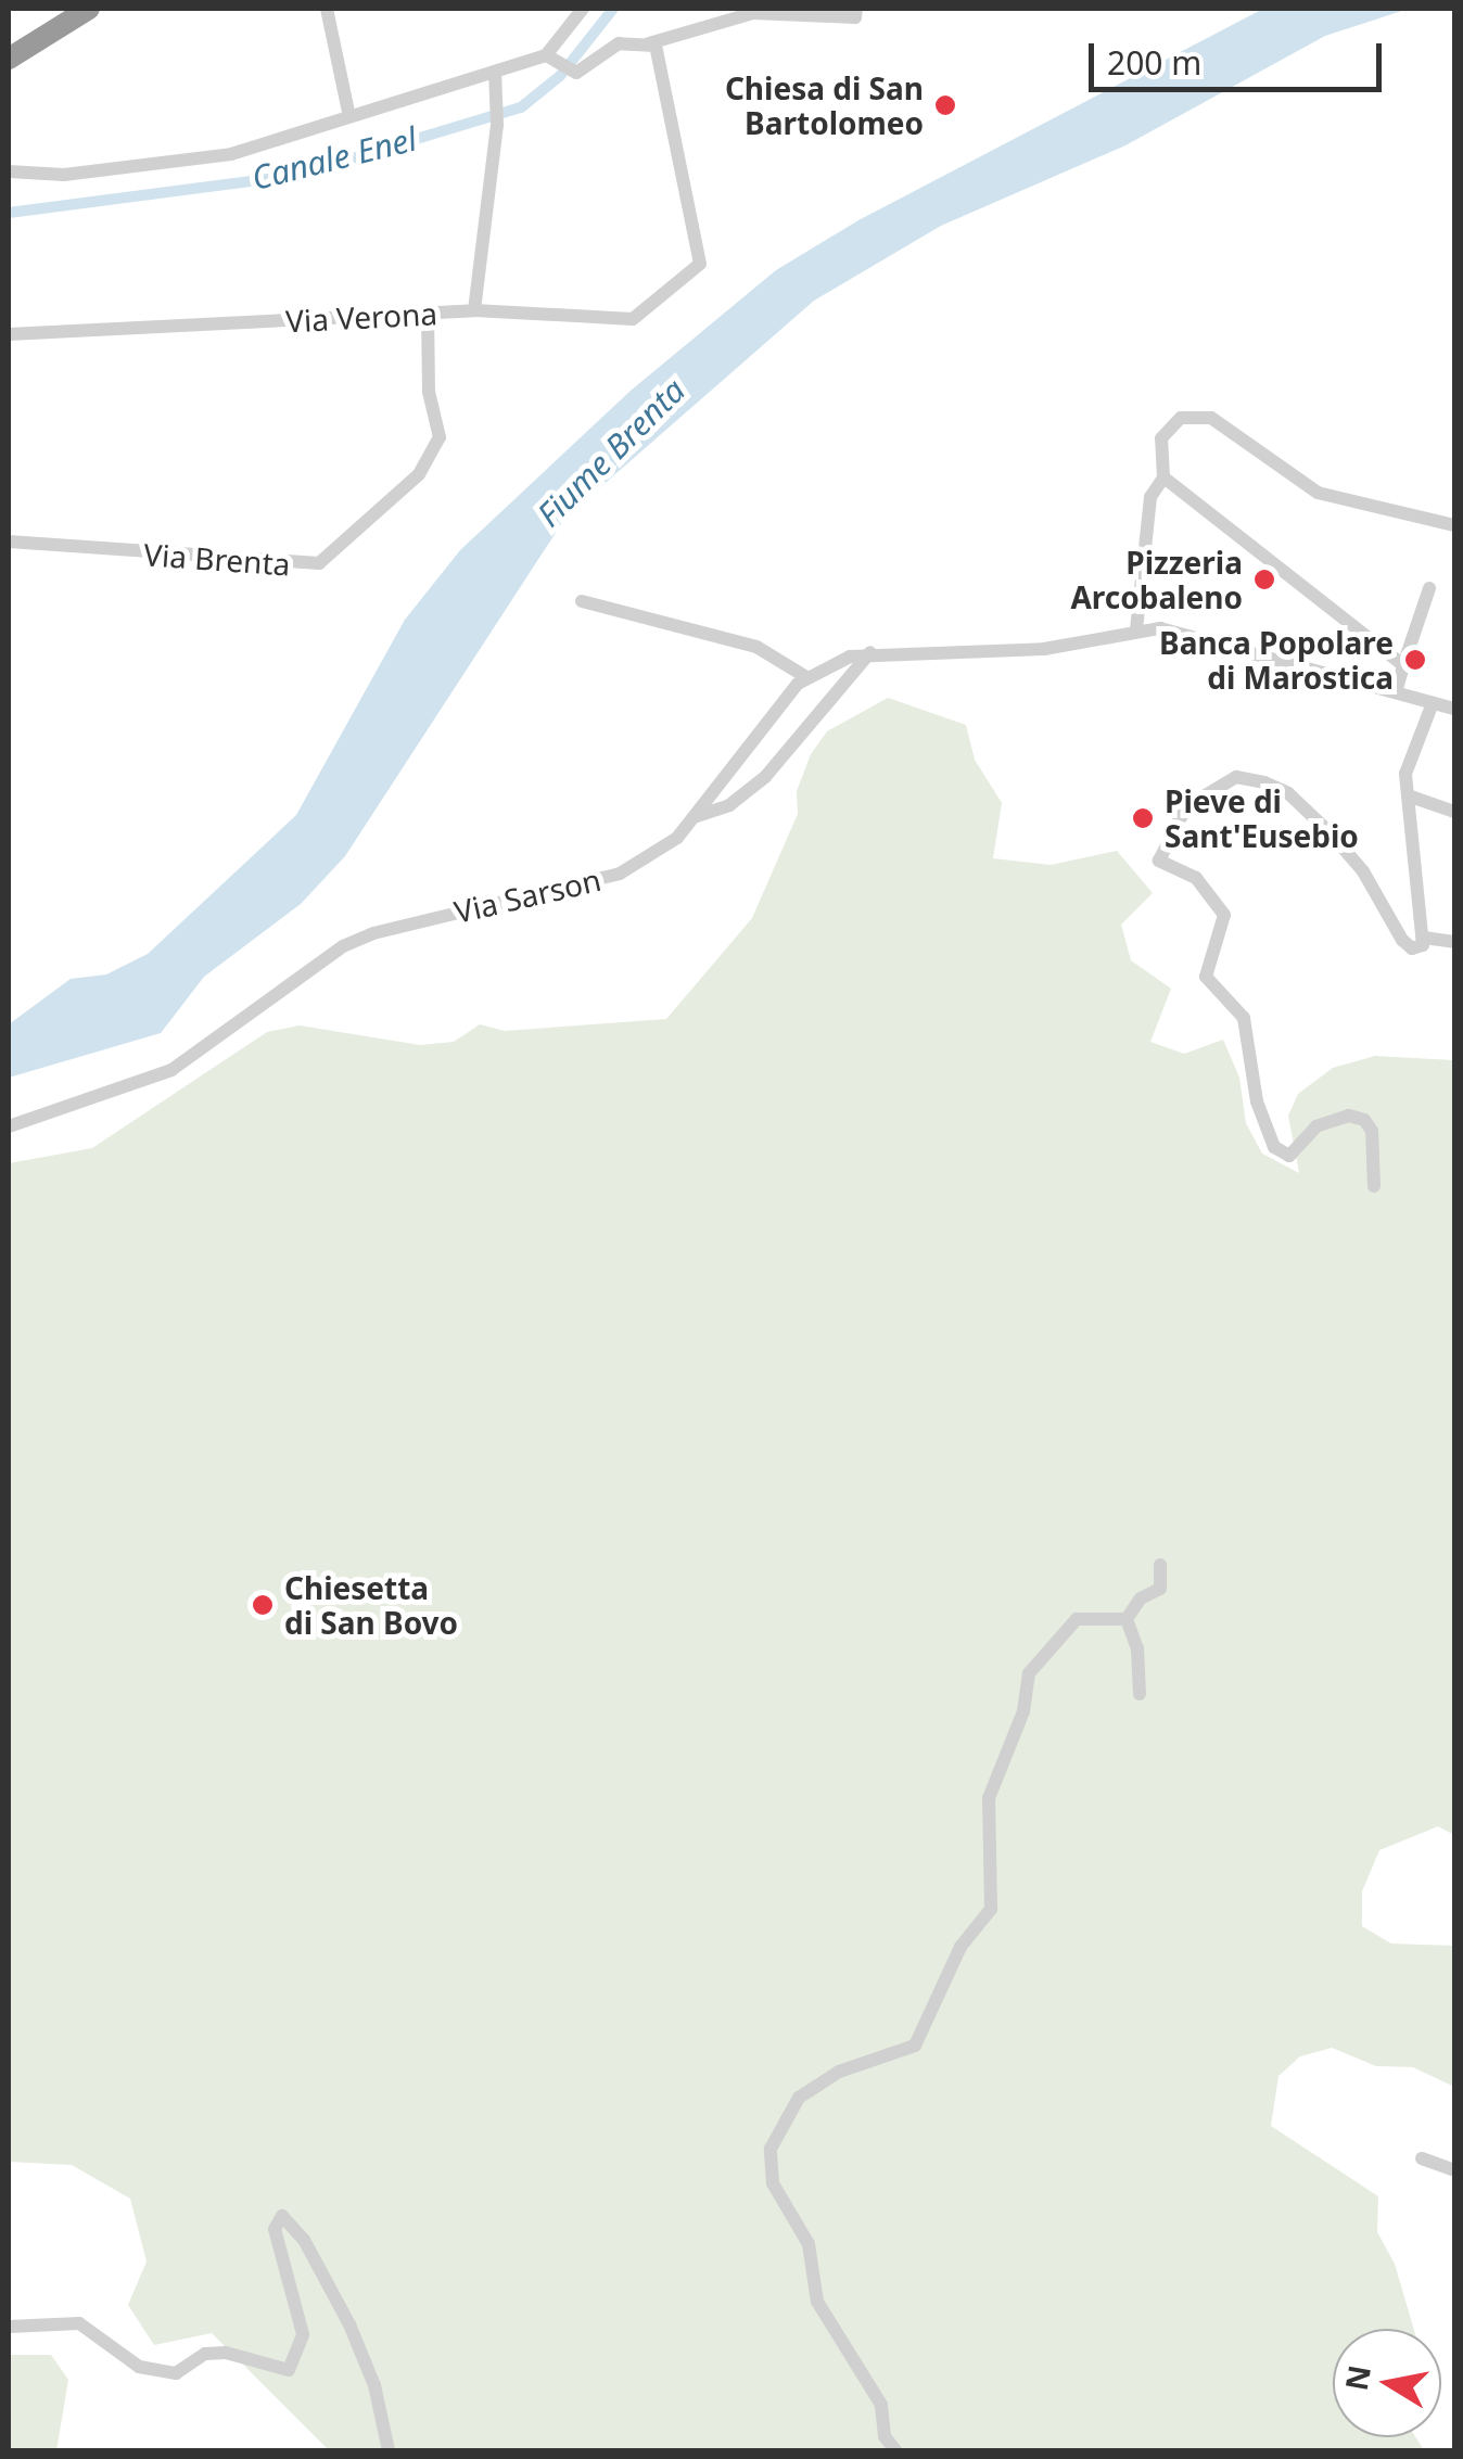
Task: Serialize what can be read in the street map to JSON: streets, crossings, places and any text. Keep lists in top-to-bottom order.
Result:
{
  "streets": {
    "street": ["Via Verona", "Via Brenta", "Via Sarson"]
  },
  "crossings": [
    ["Via Verona", "Via Brenta"]
  ],
  "water": ["Canale Enel", "Fiume Brenta"],
  "places": [
    "Chiesa di San Bartolomeo",
    "Pizzeria Arcobaleno",
    "Banca Popolare di Marostica",
    "Pieve di Sant'Eusebio",
    "Chiesetta di San Bovo"
  ],
  "scale_bar": "200 m",
  "north": "left"
}
